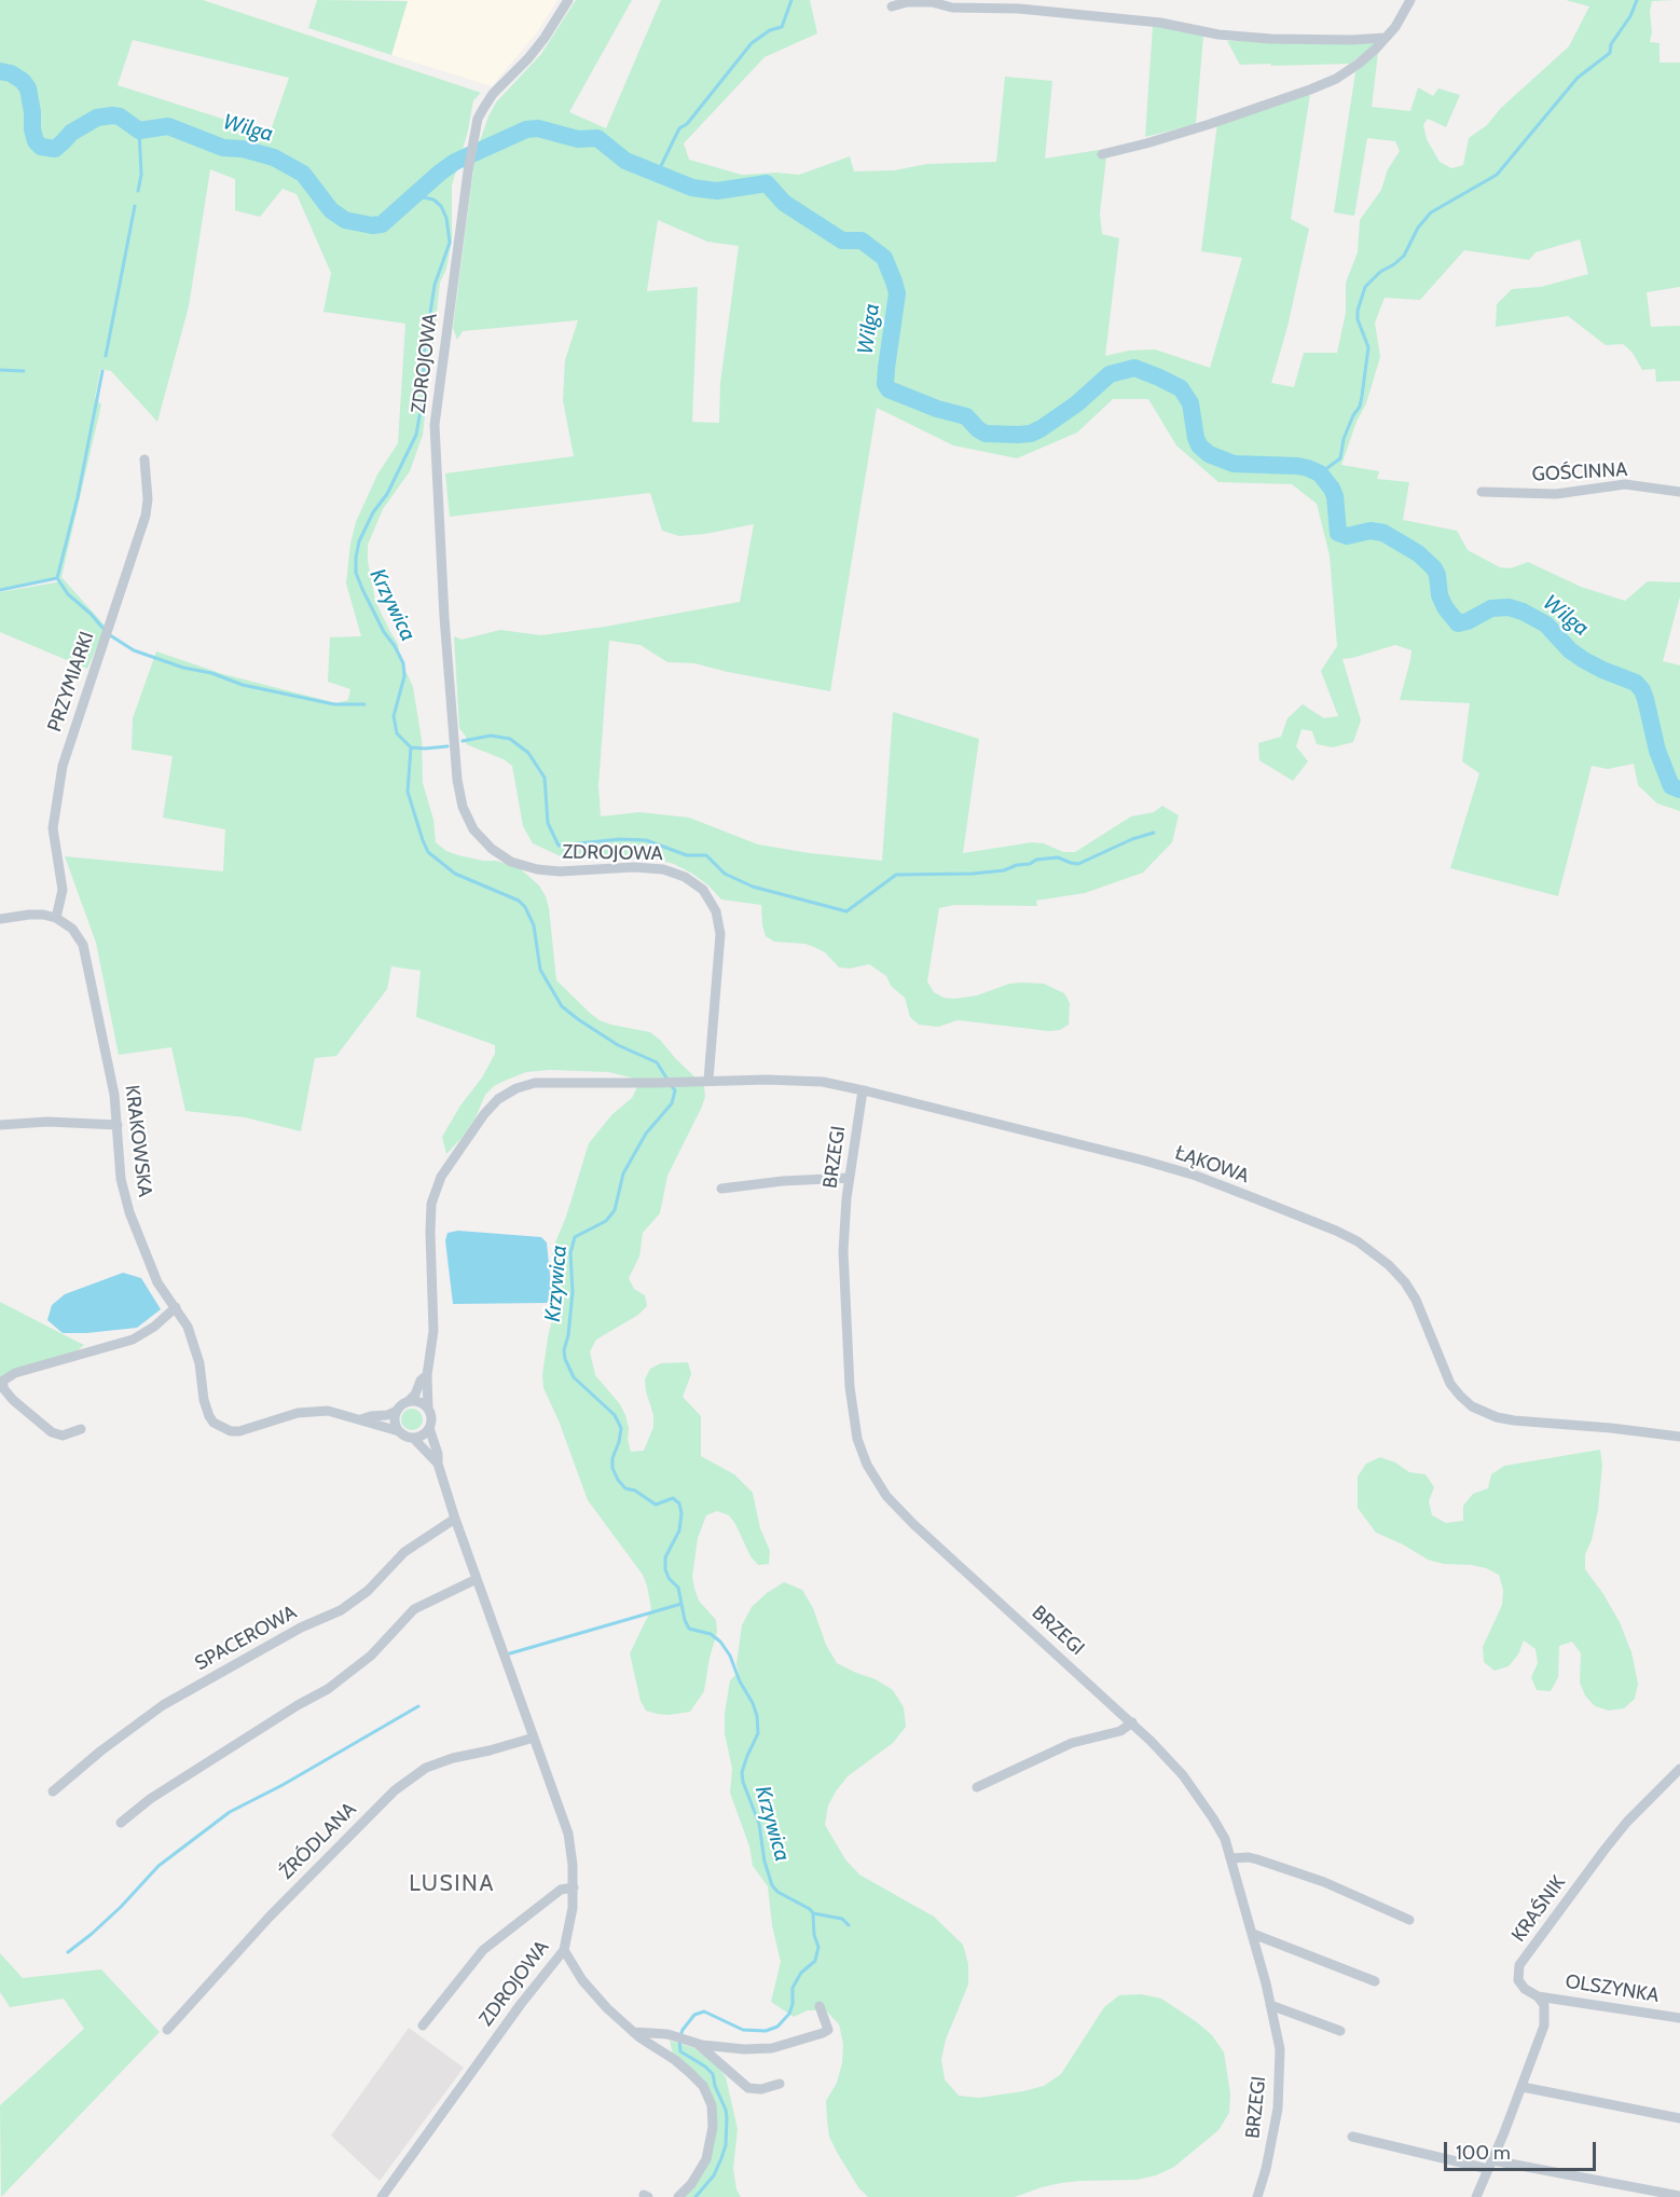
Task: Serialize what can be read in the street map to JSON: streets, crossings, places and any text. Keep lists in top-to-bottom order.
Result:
{
  "streets": {
    "street": [
      "ZDROJOWA",
      "GOŚCINNA",
      "PRZYMIARKI",
      "KRAKOWSKA",
      "BRZEGI",
      "ŁĄKOWA",
      "SPACEROWA",
      "ŹRÓDLANA",
      "KRAŚNIK",
      "OLSZYNKA"
    ]
  },
  "crossings": [
    ["ZDROJOWA", "KRAKOWSKA"],
    ["ZDROJOWA", "ŁĄKOWA"],
    ["ZDROJOWA", "SPACEROWA"],
    ["ZDROJOWA", "ŹRÓDLANA"],
    ["PRZYMIARKI", "KRAKOWSKA"],
    ["BRZEGI", "ŁĄKOWA"],
    ["KRAŚNIK", "OLSZYNKA"]
  ],
  "districts": ["LUSINA"],
  "water": ["Wilga", "Krzywica"],
  "scale_bar": "100 m"
}
